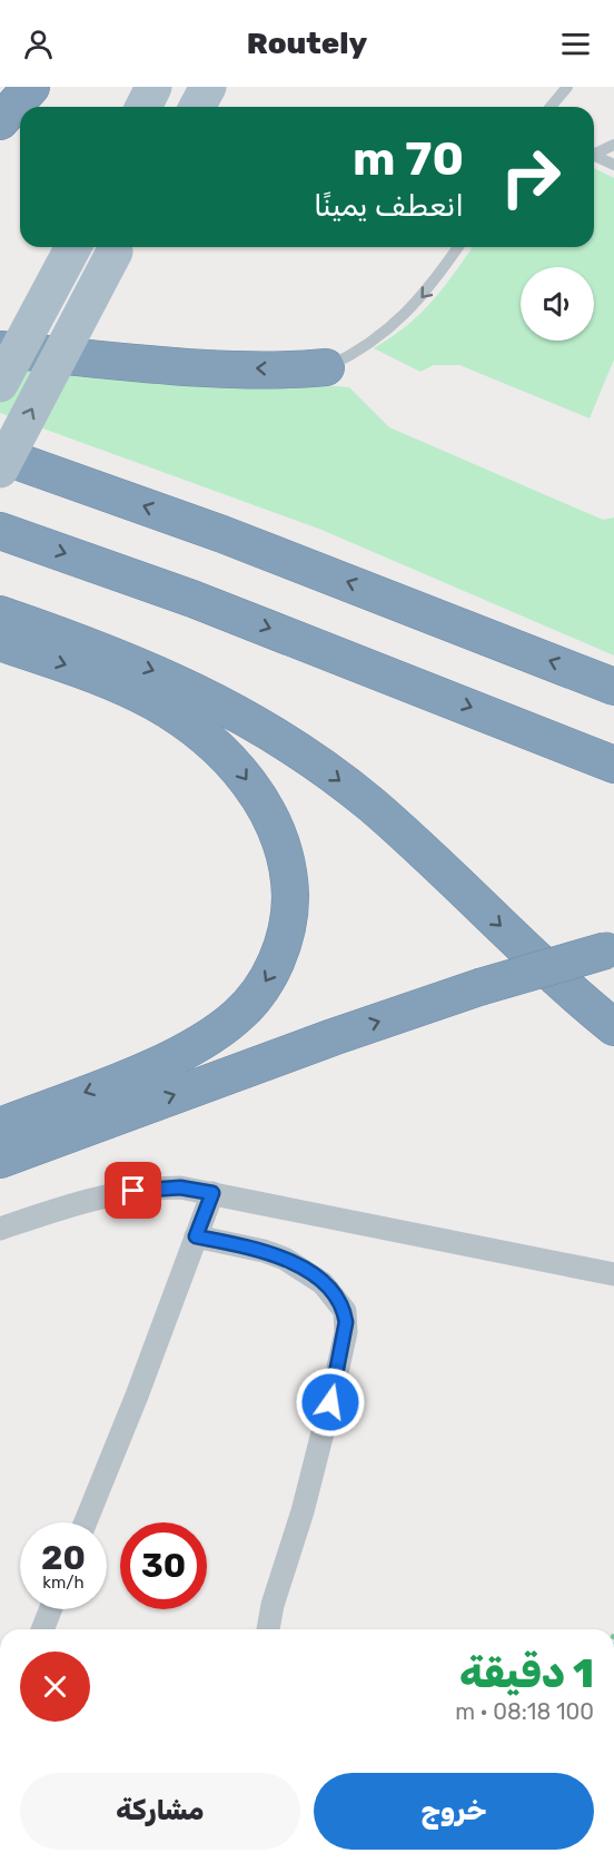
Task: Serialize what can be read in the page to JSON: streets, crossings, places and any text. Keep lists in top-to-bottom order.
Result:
{
  "page": {
    "header": "Routely",
    "turn": ["70 m", "انعطف يمينًا"],
    "speed": "20 km/h",
    "limit": "30",
    "heading": ["1 دقيقة", "100 m · 08:18"],
    "buttons": ["خروج", "مشاركة"]
  }
}
